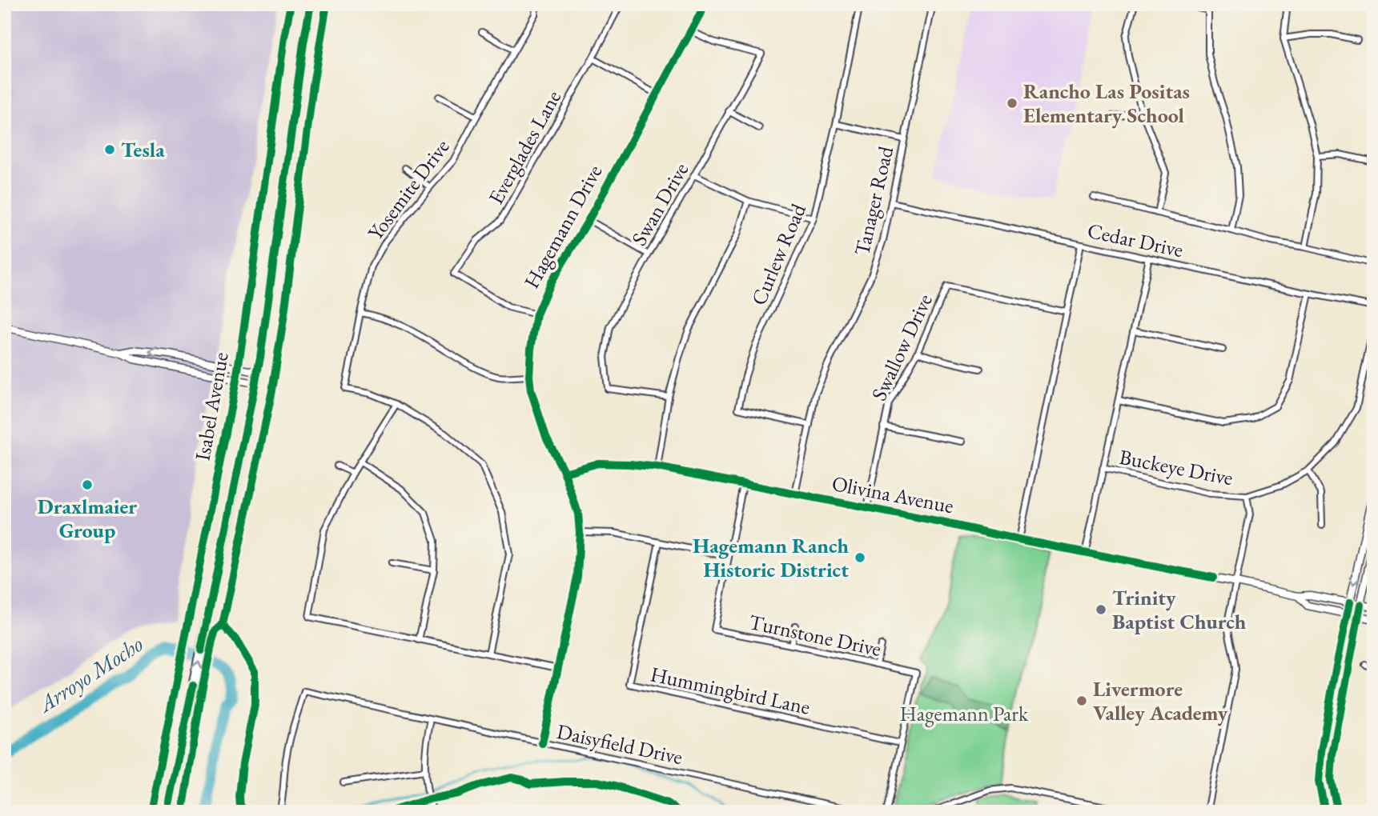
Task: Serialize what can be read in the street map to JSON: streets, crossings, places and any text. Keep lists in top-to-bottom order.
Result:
{
  "streets": {
    "highway": ["Isabel Avenue"],
    "street": [
      "Everglades Lane",
      "Yosemite Drive",
      "Tanager Road",
      "Swan Drive",
      "Hagemann Drive",
      "Cedar Drive",
      "Curlew Road",
      "Swallow Drive",
      "Buckeye Drive",
      "Olivina Avenue",
      "Turnstone Drive",
      "Hummingbird Lane",
      "Daisyfield Drive"
    ]
  },
  "crossings": [
    ["Everglades Lane", "Hagemann Drive"],
    ["Tanager Road", "Cedar Drive"],
    ["Tanager Road", "Curlew Road"],
    ["Tanager Road", "Olivina Avenue"],
    ["Swan Drive", "Hagemann Drive"],
    ["Hagemann Drive", "Olivina Avenue"],
    ["Hagemann Drive", "Daisyfield Drive"],
    ["Swallow Drive", "Olivina Avenue"],
    ["Olivina Avenue", "Turnstone Drive"],
    ["Turnstone Drive", "Hummingbird Lane"]
  ],
  "water": ["Arroyo Mocho"],
  "parks": ["Hagemann Park"],
  "places": [
    "Rancho Las Positas Elementary School",
    "Tesla",
    "Draxlmaier Group",
    "Hagemann Ranch Historic District",
    "Trinity Baptist Church",
    "Livermore Valley Academy"
  ]
}
